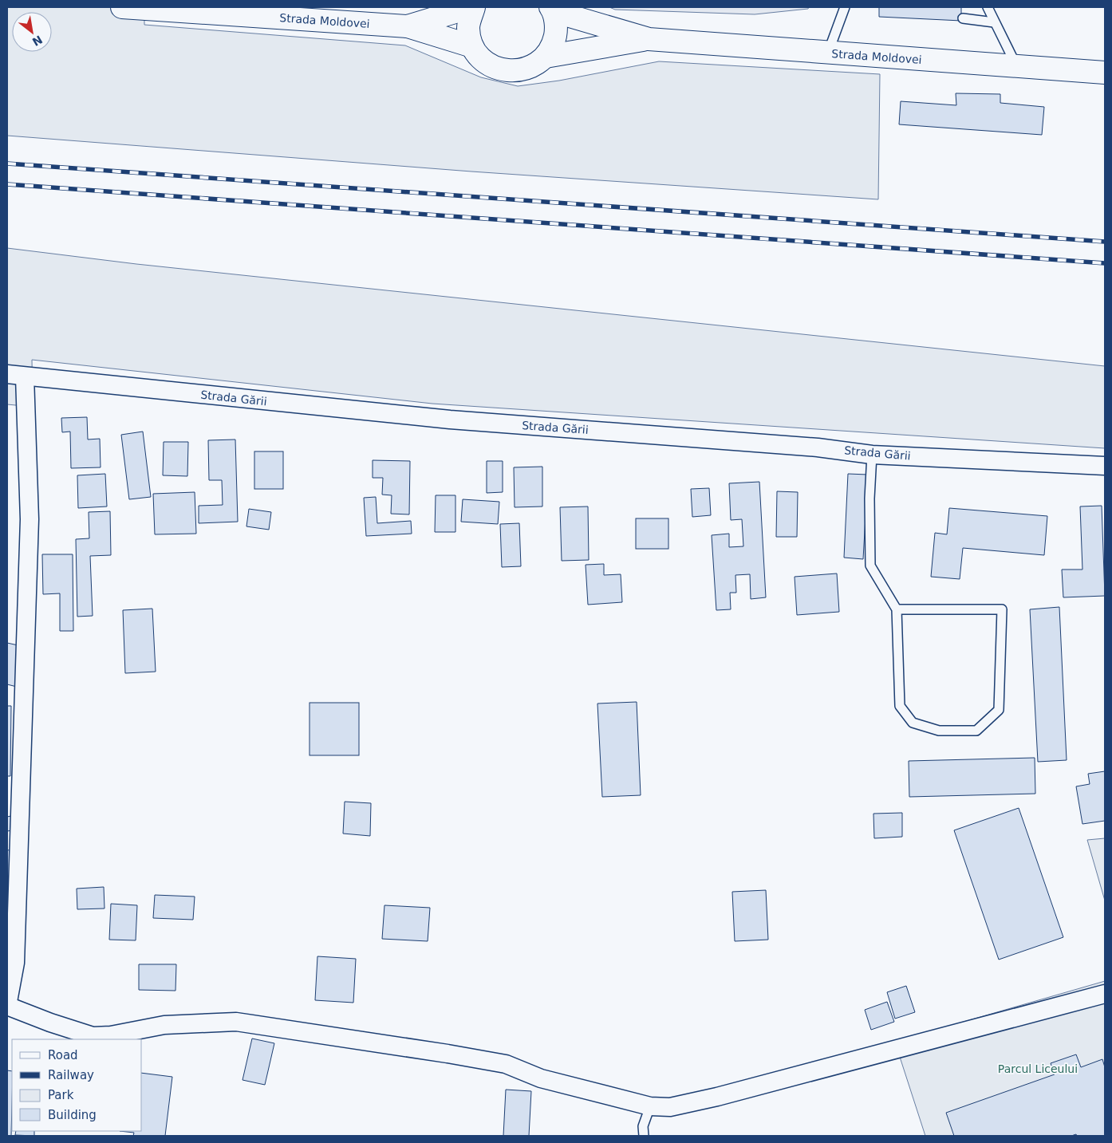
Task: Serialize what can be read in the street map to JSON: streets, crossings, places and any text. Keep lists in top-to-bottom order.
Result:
{
  "streets": {
    "main road": ["Strada Moldovei"],
    "street": ["Strada Gării"]
  },
  "parks": ["Parcul Liceului"],
  "legend": [
    "Road",
    "Railway",
    "Park",
    "Building"
  ],
  "north": "bottom right"
}
